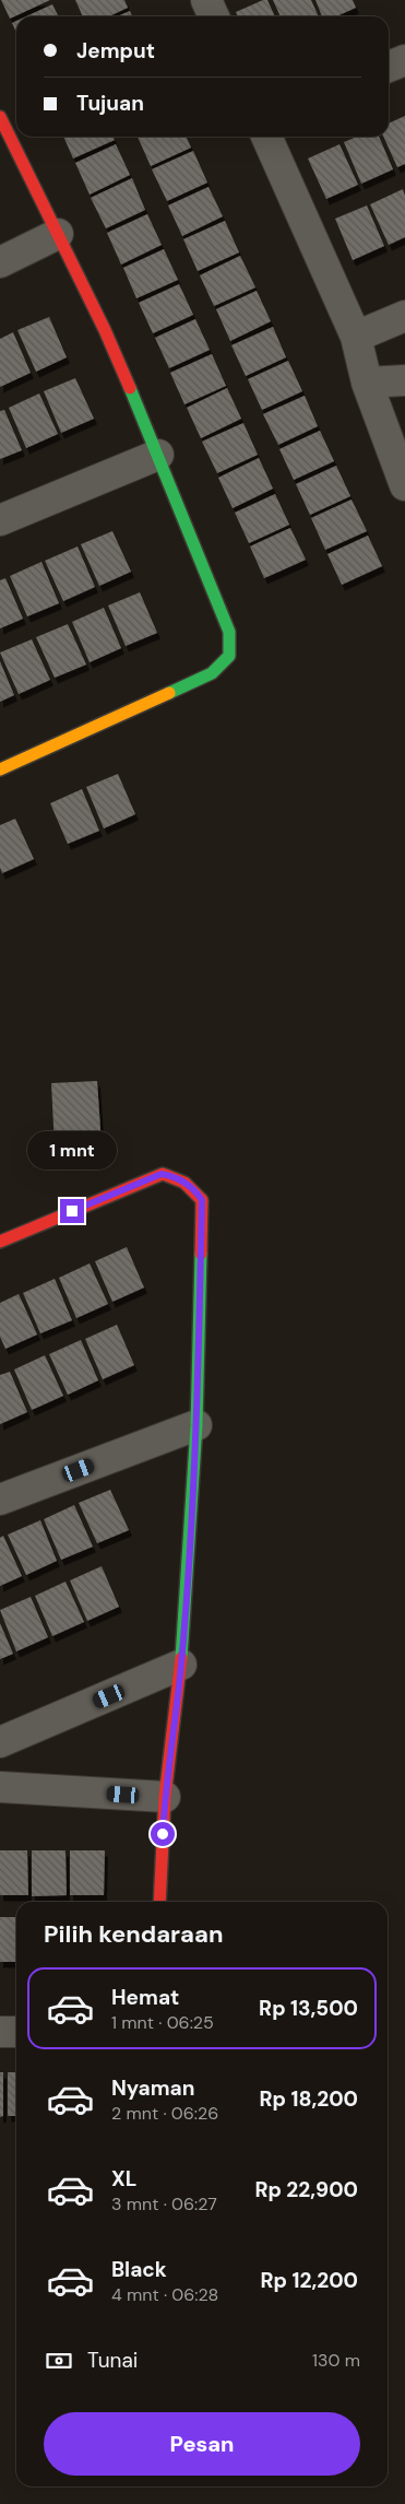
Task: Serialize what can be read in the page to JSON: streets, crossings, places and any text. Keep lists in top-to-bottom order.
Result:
{
  "page": {
    "banner": ["Jemput", "Tujuan"],
    "bubble": "1 mnt",
    "heading": "Pilih kendaraan",
    "list": [
      {
        "name": "Hemat",
        "note": "1 mnt · 06:25",
        "value": "Rp 13,500"
      },
      {
        "name": "Nyaman",
        "note": "2 mnt · 06:26",
        "value": "Rp 18,200"
      },
      {
        "name": "XL",
        "note": "3 mnt · 06:27",
        "value": "Rp 22,900"
      },
      {
        "name": "Black",
        "note": "4 mnt · 06:28",
        "value": "Rp 12,200"
      }
    ],
    "pay": ["Tunai", "130 m"],
    "buttons": "Pesan"
  }
}
